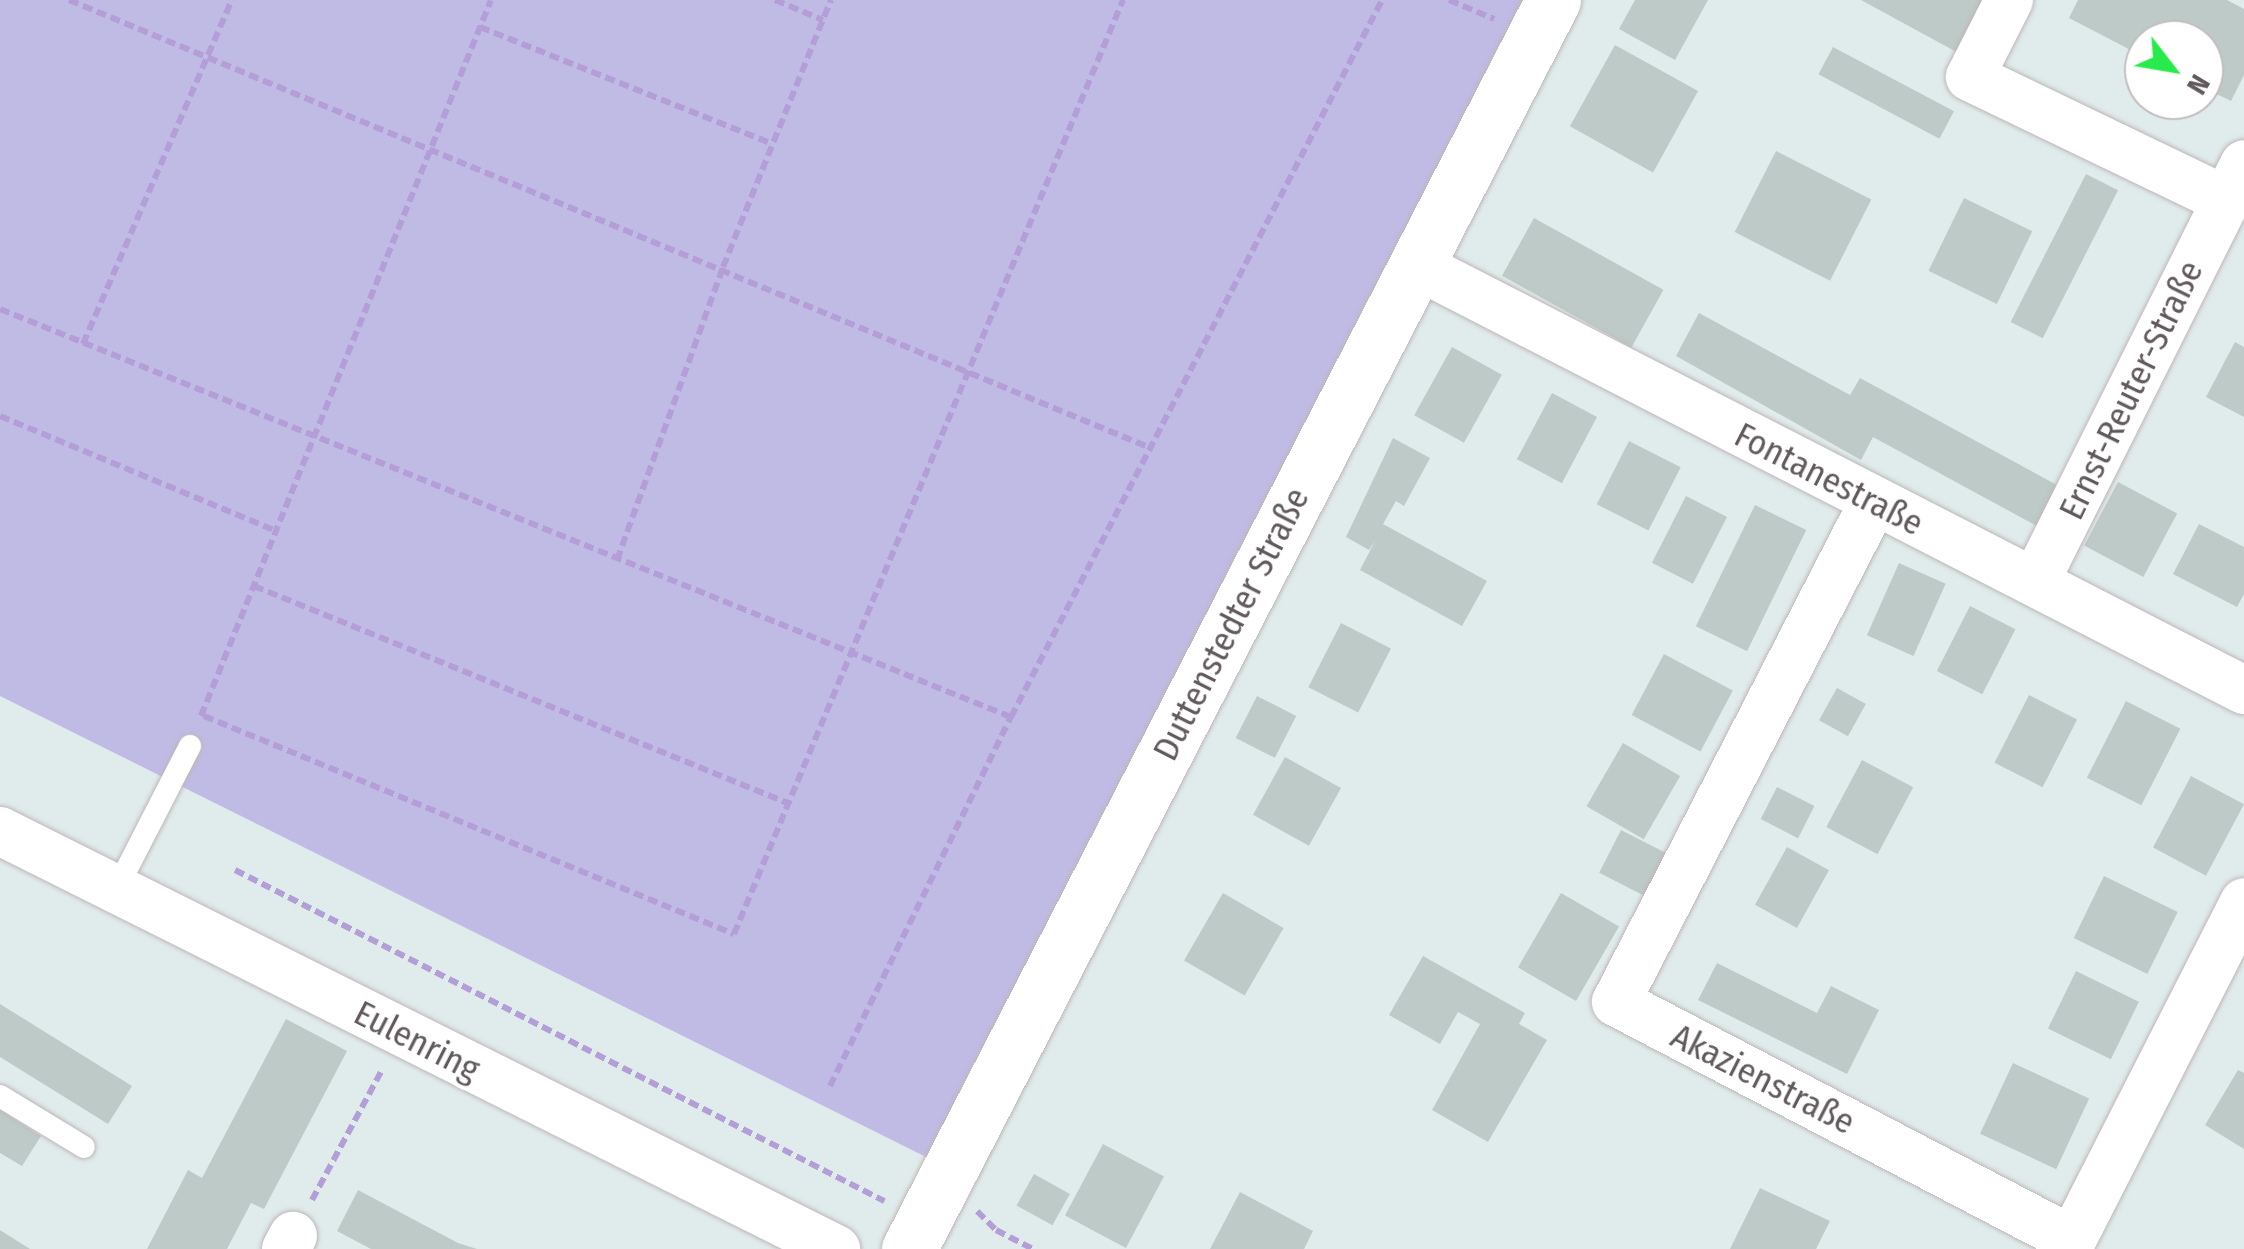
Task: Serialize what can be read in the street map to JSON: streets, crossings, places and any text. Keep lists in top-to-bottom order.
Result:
{
  "streets": {
    "street": [
      "Ernst-Reuter-Straße",
      "Fontanestraße",
      "Duttenstedter Straße",
      "Eulenring",
      "Akazienstraße"
    ]
  },
  "crossings": [
    ["Ernst-Reuter-Straße", "Fontanestraße"],
    ["Fontanestraße", "Duttenstedter Straße"],
    ["Fontanestraße", "Akazienstraße"]
  ],
  "north": "bottom right"
}
